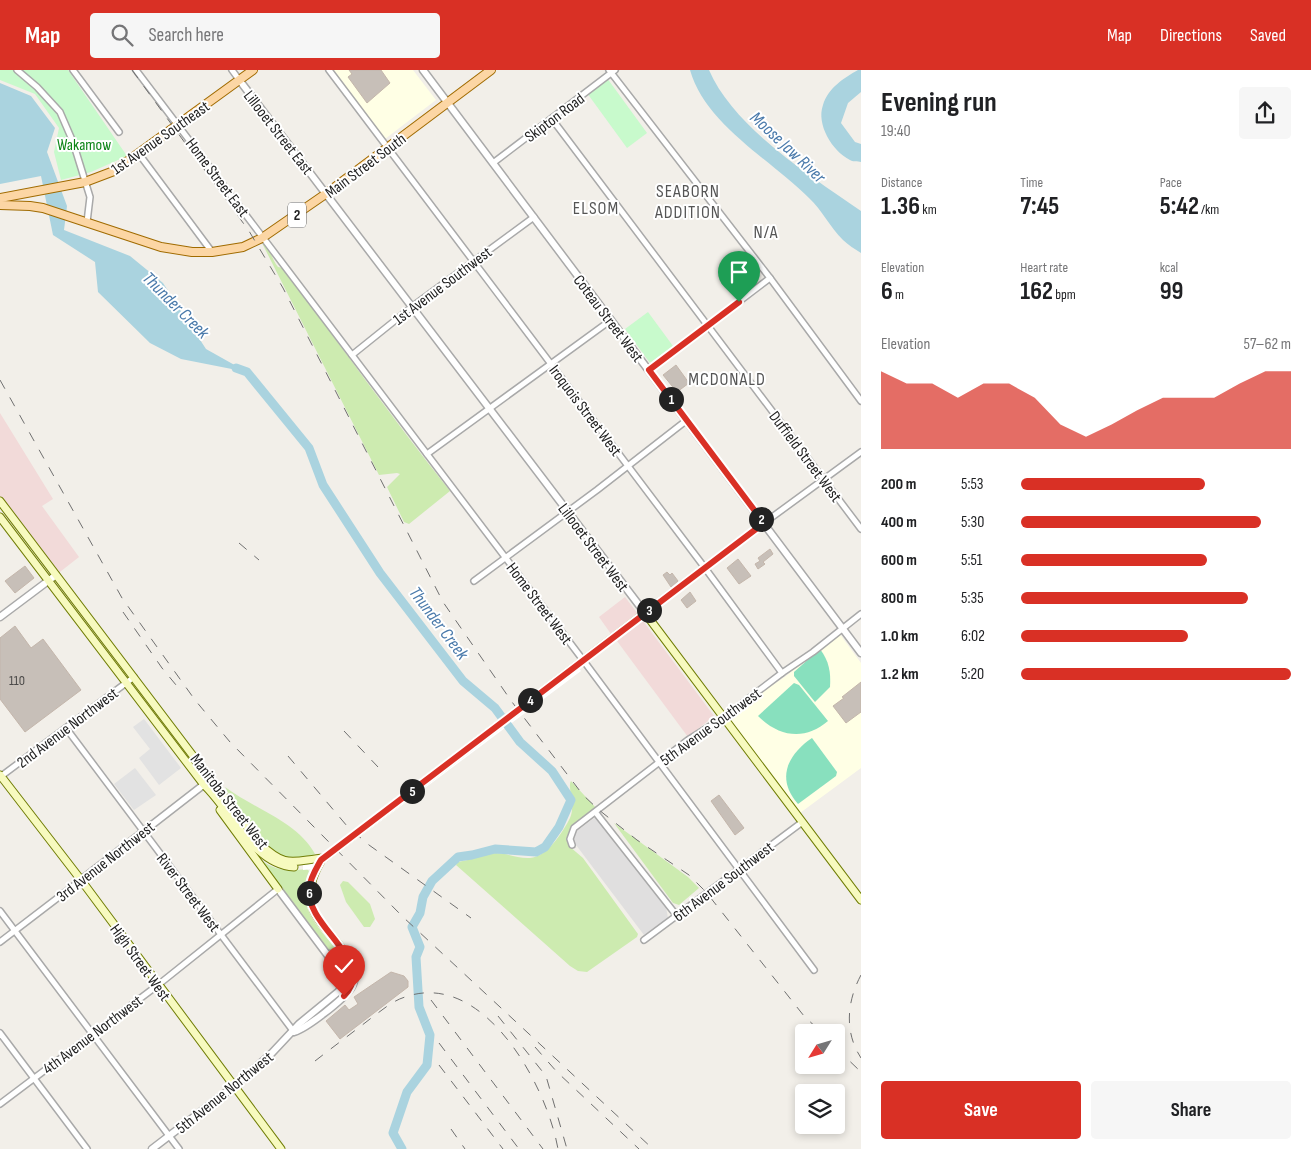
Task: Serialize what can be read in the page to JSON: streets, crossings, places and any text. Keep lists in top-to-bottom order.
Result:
{
  "streets": {
    "main road": [
      "1st Avenue Southeast",
      "Main Street South",
      "2",
      "Lillooet Street West",
      "Manitoba Street West",
      "High Street West"
    ],
    "street": [
      "Skipton Road",
      "Lillooet Street East",
      "Home Street East",
      "1st Avenue Southwest",
      "Coteau Street West",
      "Iroquois Street West",
      "Duffield Street West",
      "Home Street West",
      "5th Avenue Southwest",
      "2nd Avenue Northwest",
      "3rd Avenue Northwest",
      "6th Avenue Southwest",
      "River Street West",
      "4th Avenue Northwest",
      "5th Avenue Northwest"
    ]
  },
  "crossings": [
    ["Skipton Road", "Coteau Street West"],
    ["Skipton Road", "Duffield Street West"],
    ["Lillooet Street East", "1st Avenue Southeast"],
    ["Lillooet Street East", "Main Street South"],
    ["Lillooet Street East", "Lillooet Street West"],
    ["1st Avenue Southeast", "Home Street East"],
    ["Main Street South", "Home Street East"],
    ["Main Street South", "Coteau Street West"],
    ["Main Street South", "Iroquois Street West"],
    ["Main Street South", "Lillooet Street West"],
    ["Main Street South", "Home Street West"],
    ["Home Street East", "Home Street West"],
    ["1st Avenue Southwest", "Coteau Street West"],
    ["1st Avenue Southwest", "Iroquois Street West"],
    ["1st Avenue Southwest", "Lillooet Street West"],
    ["1st Avenue Southwest", "Home Street West"],
    ["Coteau Street West", "5th Avenue Southwest"],
    ["Iroquois Street West", "5th Avenue Southwest"],
    ["Lillooet Street West", "5th Avenue Southwest"],
    ["Lillooet Street West", "6th Avenue Southwest"],
    ["Home Street West", "5th Avenue Southwest"],
    ["Home Street West", "6th Avenue Southwest"],
    ["2nd Avenue Northwest", "Manitoba Street West"],
    ["2nd Avenue Northwest", "River Street West"],
    ["2nd Avenue Northwest", "High Street West"],
    ["Manitoba Street West", "3rd Avenue Northwest"],
    ["3rd Avenue Northwest", "River Street West"],
    ["3rd Avenue Northwest", "High Street West"],
    ["River Street West", "4th Avenue Northwest"],
    ["River Street West", "5th Avenue Northwest"],
    ["High Street West", "4th Avenue Northwest"],
    ["High Street West", "5th Avenue Northwest"]
  ],
  "districts": [
    "SEABORN ADDITION",
    "ELSOM",
    "N/A",
    "MCDONALD"
  ],
  "water": ["Moose Jaw River", "Thunder Creek"],
  "parks": ["Wakamow"],
  "house_numbers": ["110"],
  "north": "bottom left",
  "page": {
    "header": "Map",
    "search": "Search here",
    "nav": ["Map", "Directions", "Saved"],
    "heading": ["Evening run", "19:40"],
    "stats": [
      ["Distance", "1.36 km"],
      ["Time", "7:45"],
      ["Pace", "5:42 /km"],
      ["Elevation", "6 m"],
      ["Heart rate", "162 bpm"],
      ["kcal", "99"]
    ],
    "chart": ["Elevation", "57–62 m"],
    "pins": [
      "1",
      "2",
      "3",
      "4",
      "5",
      "6"
    ],
    "list": [
      {
        "name": "200 m",
        "note": "5:53"
      },
      {
        "name": "400 m",
        "note": "5:30"
      },
      {
        "name": "600 m",
        "note": "5:51"
      },
      {
        "name": "800 m",
        "note": "5:35"
      },
      {
        "name": "1.0 km",
        "note": "6:02"
      },
      {
        "name": "1.2 km",
        "note": "5:20"
      }
    ],
    "buttons": ["Save", "Share"]
  }
}
